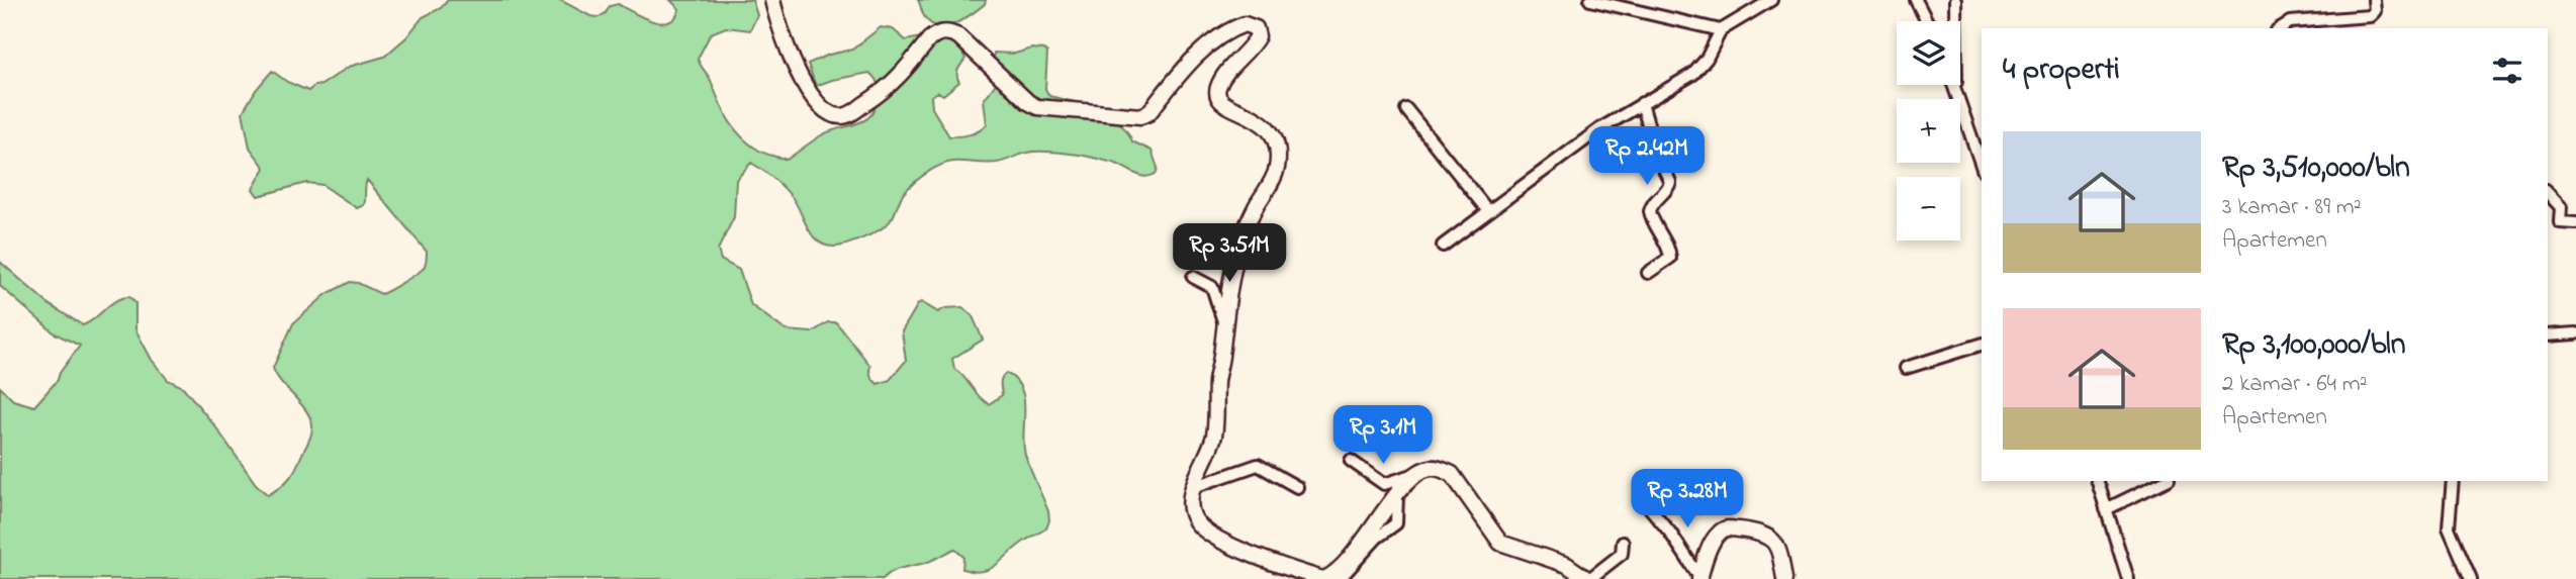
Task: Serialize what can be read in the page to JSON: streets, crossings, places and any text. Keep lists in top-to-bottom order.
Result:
{
  "page": {
    "map_buttons": ["+", "−"],
    "heading": "4 properti",
    "list": [
      {
        "name": "Rp 3,510,000/bln",
        "note": "3 kamar · 89 m² · Apartemen"
      },
      {
        "name": "Rp 3,100,000/bln",
        "note": "2 kamar · 64 m² · Apartemen"
      }
    ],
    "price": [
      "Rp 2.42M",
      "Rp 3.51M",
      "Rp 3.1M",
      "Rp 3.28M"
    ]
  }
}
